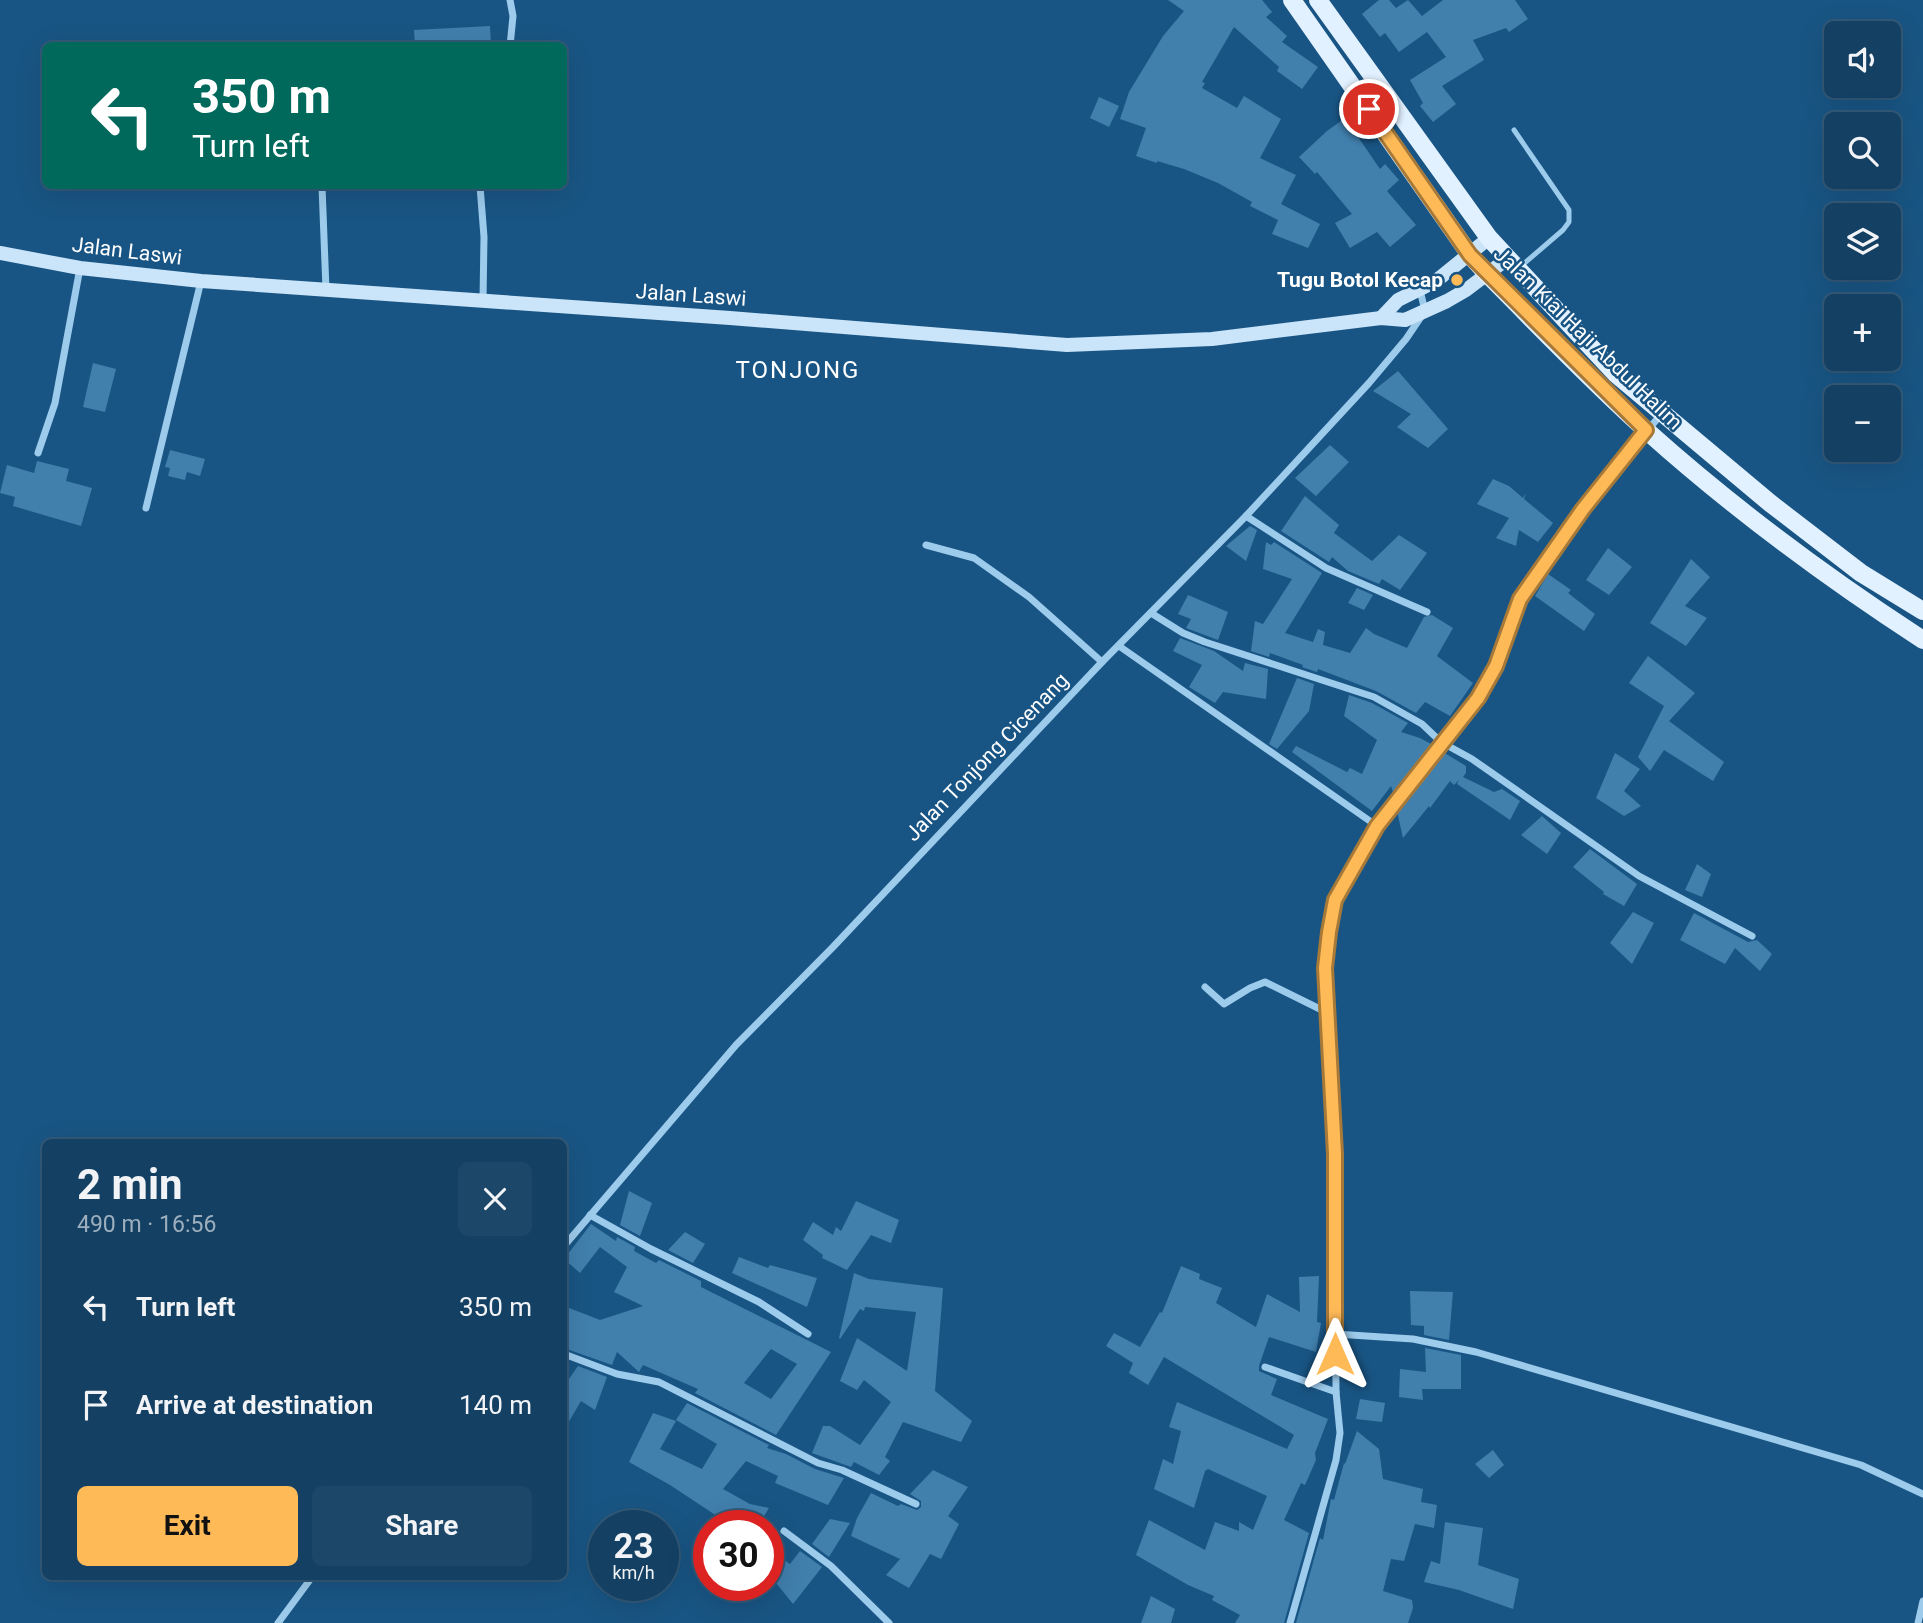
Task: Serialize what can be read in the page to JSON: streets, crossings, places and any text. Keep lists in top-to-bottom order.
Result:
{
  "streets": {
    "main road": ["Jalan Laswi", "Jalan Kiai Haji Abdul Halim"],
    "street": ["Jalan Tonjong Cicenang"]
  },
  "crossings": [
    ["Jalan Laswi", "Jalan Kiai Haji Abdul Halim"],
    ["Jalan Laswi", "Jalan Tonjong Cicenang"]
  ],
  "districts": ["TONJONG"],
  "places": ["Tugu Botol Kecap"],
  "page": {
    "map_buttons": ["+", "−"],
    "turn": ["350 m", "Turn left"],
    "heading": ["2 min", "490 m · 16:56"],
    "list": [
      {
        "name": "Turn left",
        "value": "350 m"
      },
      {
        "name": "Arrive at destination",
        "value": "140 m"
      }
    ],
    "buttons": ["Exit", "Share"],
    "speed": "23 km/h",
    "limit": "30"
  }
}
